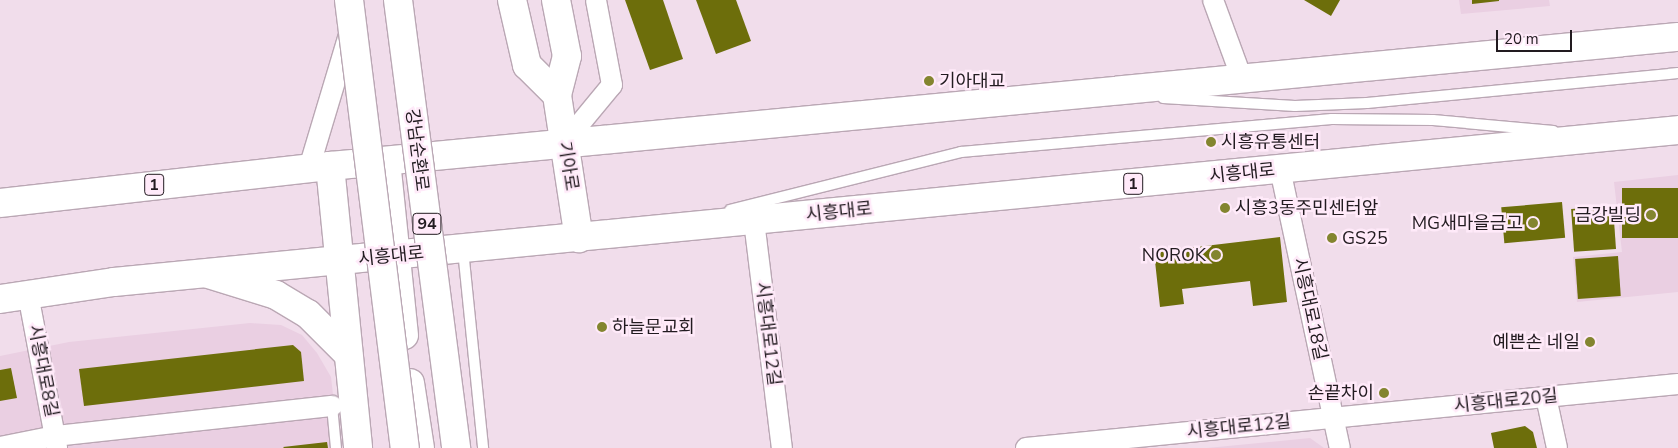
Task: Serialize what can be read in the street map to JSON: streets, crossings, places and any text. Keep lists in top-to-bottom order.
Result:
{
  "streets": {
    "main road": [
      "강남순환로",
      "기아로",
      "시흥대로",
      "1",
      "94"
    ],
    "street": [
      "시흥대로18길",
      "시흥대로12길",
      "시흥대로8길",
      "시흥대로20길"
    ]
  },
  "crossings": [
    ["기아로", "시흥대로"],
    ["기아로", "1"],
    ["시흥대로", "시흥대로18길"],
    ["시흥대로", "시흥대로12길"],
    ["시흥대로", "시흥대로8길"],
    ["시흥대로18길", "시흥대로12길"],
    ["시흥대로18길", "시흥대로20길"],
    ["시흥대로12길", "시흥대로20길"]
  ],
  "places": [
    "기아대교",
    "시흥유통센터",
    "시흥3동주민센터앞",
    "금강빌딩",
    "MG새마을금고",
    "GS25",
    "NOROK",
    "하늘문교회",
    "예쁜손 네일",
    "손끝차이"
  ],
  "scale_bar": "20 m"
}
